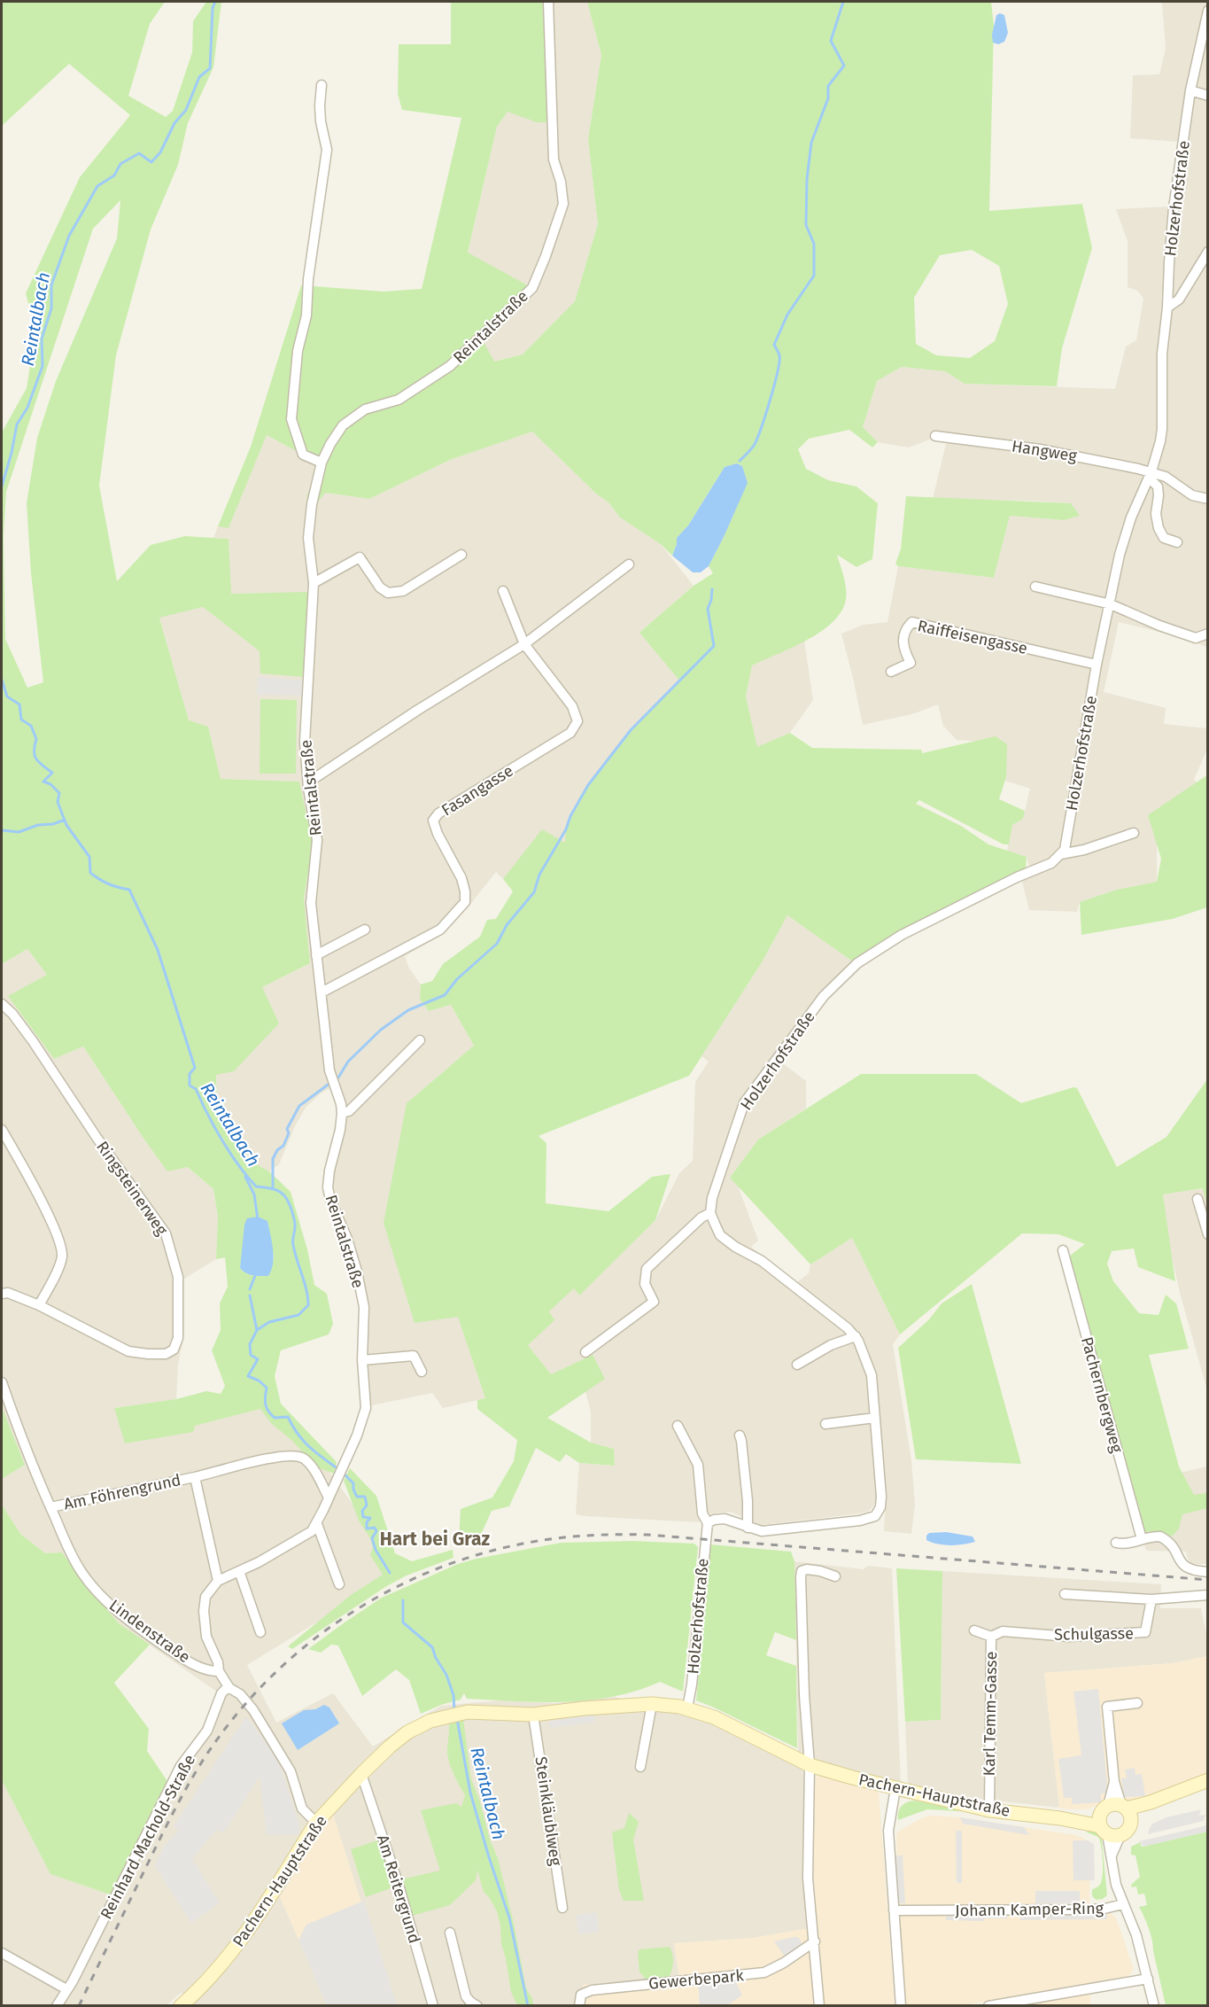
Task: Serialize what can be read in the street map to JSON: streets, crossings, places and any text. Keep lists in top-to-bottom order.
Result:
{
  "streets": {
    "main road": ["Pachern-Hauptstraße"],
    "street": [
      "Holzerhofstraße",
      "Reintalstraße",
      "Hangweg",
      "Raiffeisengasse",
      "Fasangasse",
      "Ringsteinerweg",
      "Pachernbergweg",
      "Am Föhrengrund",
      "Lindenstraße",
      "Schulgasse",
      "Karl Temm-Gasse",
      "Steinkläublweg",
      "Reinhard Machold-Straße",
      "Am Reitergrund",
      "Johann Kamper-Ring",
      "Gewerbepark"
    ]
  },
  "crossings": [
    ["Holzerhofstraße", "Hangweg"],
    ["Holzerhofstraße", "Raiffeisengasse"],
    ["Holzerhofstraße", "Pachern-Hauptstraße"],
    ["Reintalstraße", "Fasangasse"],
    ["Reintalstraße", "Am Föhrengrund"],
    ["Am Föhrengrund", "Lindenstraße"],
    ["Schulgasse", "Karl Temm-Gasse"],
    ["Karl Temm-Gasse", "Pachern-Hauptstraße"],
    ["Pachern-Hauptstraße", "Steinkläublweg"],
    ["Pachern-Hauptstraße", "Am Reitergrund"],
    ["Pachern-Hauptstraße", "Johann Kamper-Ring"]
  ],
  "districts": ["Hart bei Graz"],
  "water": ["Reintalbach"]
}
